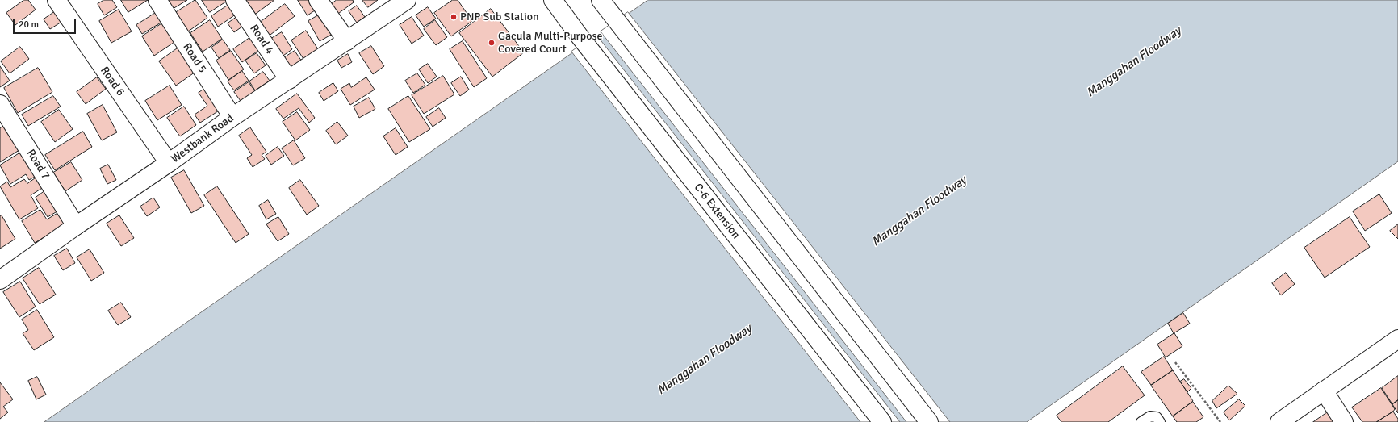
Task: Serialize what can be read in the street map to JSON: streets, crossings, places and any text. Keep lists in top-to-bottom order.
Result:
{
  "streets": {
    "main road": [
      "Road 4",
      "Road 5",
      "Road 6",
      "Westbank Road",
      "Road 7",
      "C-6 Extension"
    ]
  },
  "crossings": [
    ["Road 4", "Westbank Road"],
    ["Road 5", "Westbank Road"],
    ["Road 6", "Westbank Road"],
    ["Westbank Road", "Road 7"]
  ],
  "water": ["Manggahan Floodway"],
  "places": ["PNP Sub Station", "Gacula Multi-Purpose Covered Court"],
  "scale_bar": "20 m"
}
